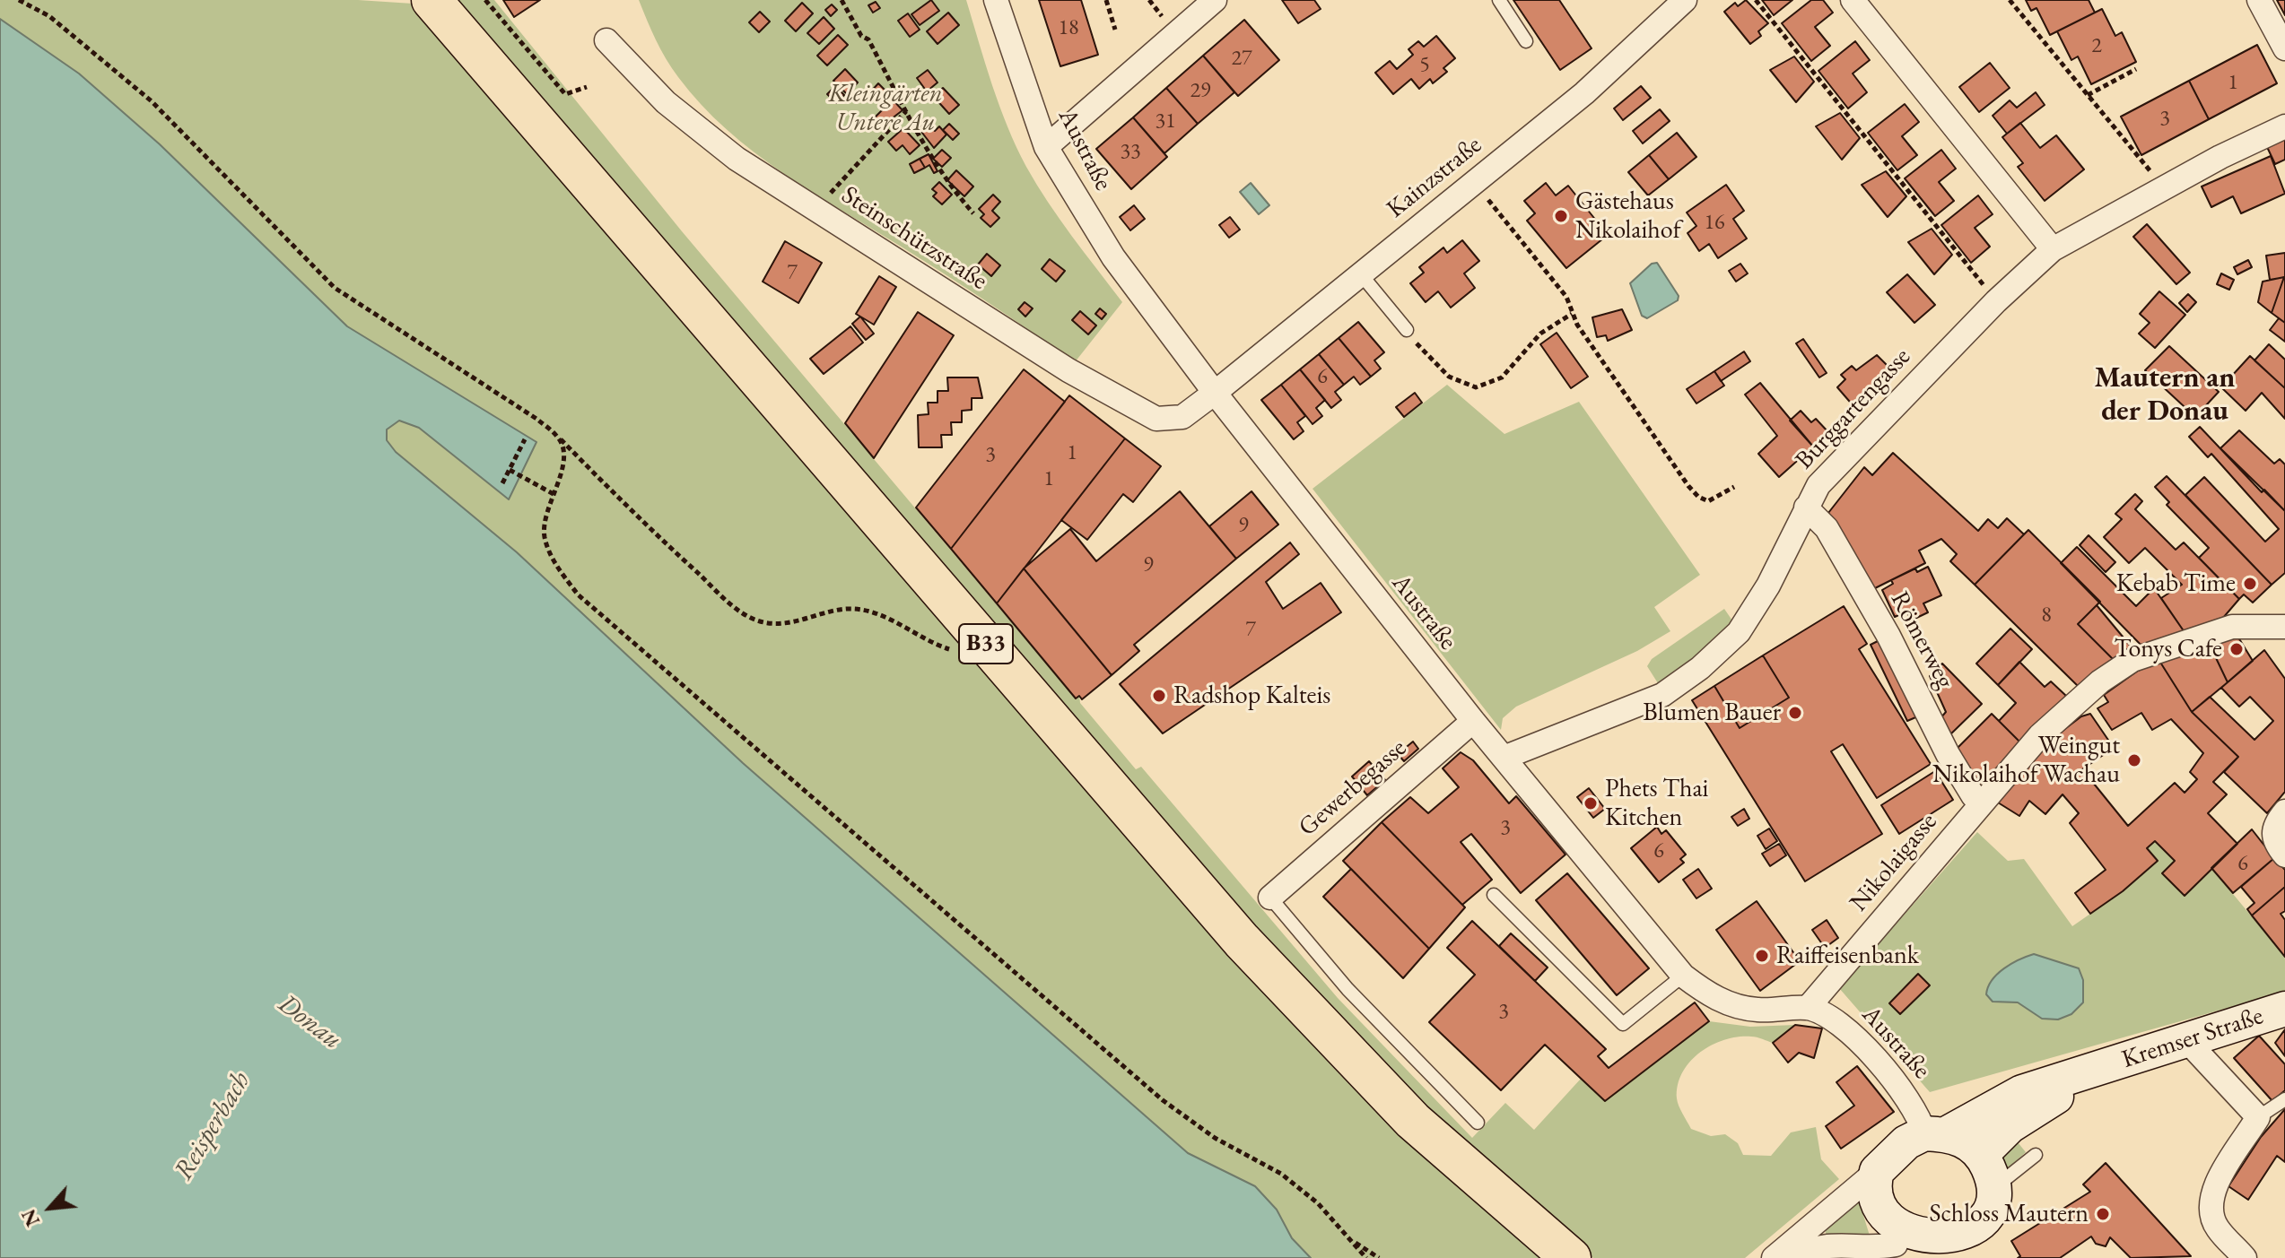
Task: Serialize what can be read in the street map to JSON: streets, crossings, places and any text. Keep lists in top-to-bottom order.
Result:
{
  "streets": {
    "highway": ["B33"],
    "main road": ["Kremser Straße"],
    "street": [
      "Austraße",
      "Kainzstraße",
      "Steinschützstraße",
      "Burggartengasse",
      "Römerweg",
      "Gewerbegasse",
      "Nikolaigasse"
    ]
  },
  "crossings": [
    ["Austraße", "Kainzstraße"],
    ["Austraße", "Steinschützstraße"],
    ["Austraße", "Burggartengasse"],
    ["Austraße", "Gewerbegasse"],
    ["Austraße", "Nikolaigasse"],
    ["Austraße", "Kremser Straße"],
    ["Kainzstraße", "Steinschützstraße"],
    ["Burggartengasse", "Römerweg"],
    ["Römerweg", "Nikolaigasse"]
  ],
  "districts": ["Mautern an der Donau"],
  "water": ["Donau", "Reisperbach"],
  "parks": ["Kleingärten Untere Au"],
  "places": [
    "Gästehaus Nikolaihof",
    "Kebab Time",
    "Tonys Cafe",
    "Radshop Kalteis",
    "Blumen Bauer",
    "Weingut Nikolaihof Wachau",
    "Phets Thai Kitchen",
    "Raiffeisenbank",
    "Schloss Mautern"
  ],
  "house_numbers": [
    "18",
    "2",
    "27",
    "5",
    "1",
    "29",
    "3",
    "31",
    "33",
    "16",
    "7",
    "6",
    "1",
    "3",
    "1",
    "9",
    "9",
    "8",
    "7",
    "3",
    "6",
    "6",
    "3"
  ],
  "north": "bottom left"
}
